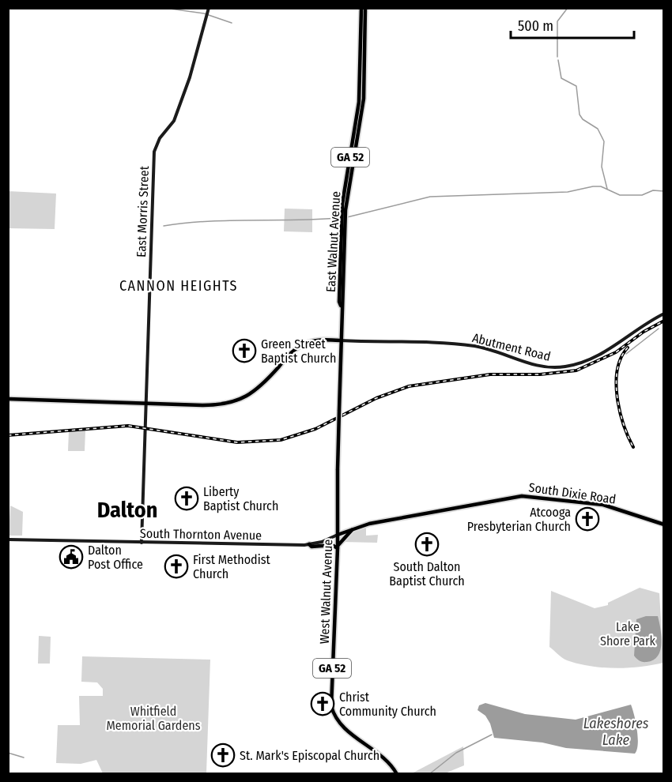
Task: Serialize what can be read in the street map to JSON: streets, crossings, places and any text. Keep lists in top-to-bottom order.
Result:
{
  "streets": {
    "main road": [
      "GA 52",
      "East Morris Street",
      "East Walnut Avenue",
      "Abutment Road",
      "South Dixie Road",
      "South Thornton Avenue",
      "West Walnut Avenue"
    ]
  },
  "crossings": [
    ["East Morris Street", "South Thornton Avenue"],
    ["East Walnut Avenue", "Abutment Road"],
    ["East Walnut Avenue", "West Walnut Avenue"],
    ["South Dixie Road", "South Thornton Avenue"],
    ["South Dixie Road", "West Walnut Avenue"],
    ["South Thornton Avenue", "West Walnut Avenue"]
  ],
  "districts": ["CANNON HEIGHTS", "Dalton"],
  "water": ["Lakeshores Lake"],
  "parks": ["Lake Shore Park", "Whitfield Memorial Gardens"],
  "places": {
    "church": [
      "Green Street Baptist Church",
      "Liberty Baptist Church",
      "Atcooga Presbyterian Church",
      "South Dalton Baptist Church",
      "First Methodist Church",
      "Christ Community Church",
      "St. Mark's Episcopal Church"
    ],
    "public building": ["Dalton Post Office"]
  },
  "scale_bar": "500 m"
}
